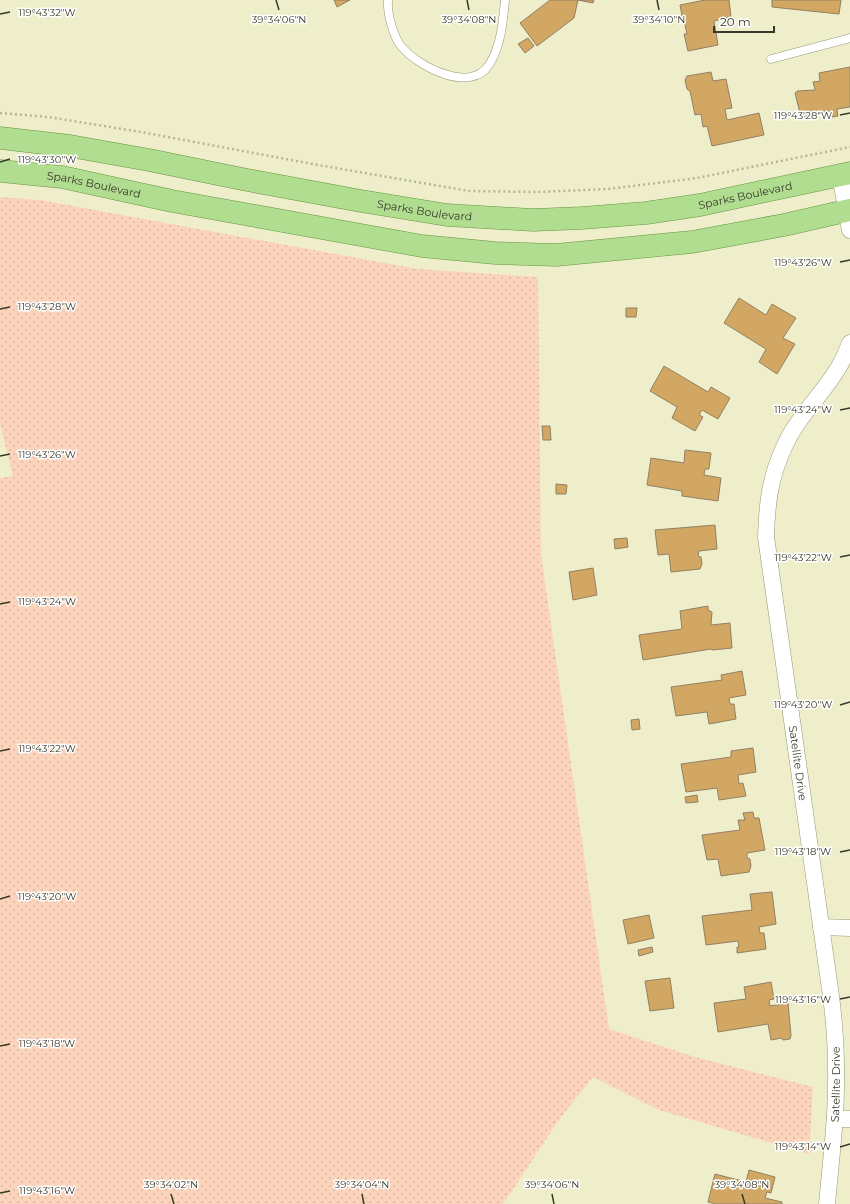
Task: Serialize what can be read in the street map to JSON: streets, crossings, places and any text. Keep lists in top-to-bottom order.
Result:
{
  "streets": {
    "main road": ["Sparks Boulevard"],
    "street": ["Satellite Drive"]
  },
  "scale_bar": "20 m",
  "coordinates": [
    "119°43'32\"W",
    "39°34'06\"N",
    "39°34'08\"N",
    "39°34'10\"N",
    "119°43'28\"W",
    "119°43'30\"W",
    "119°43'26\"W",
    "119°43'24\"W",
    "119°43'22\"W",
    "119°43'20\"W",
    "119°43'18\"W",
    "119°43'16\"W",
    "119°43'14\"W",
    "39°34'02\"N",
    "39°34'04\"N"
  ]
}
